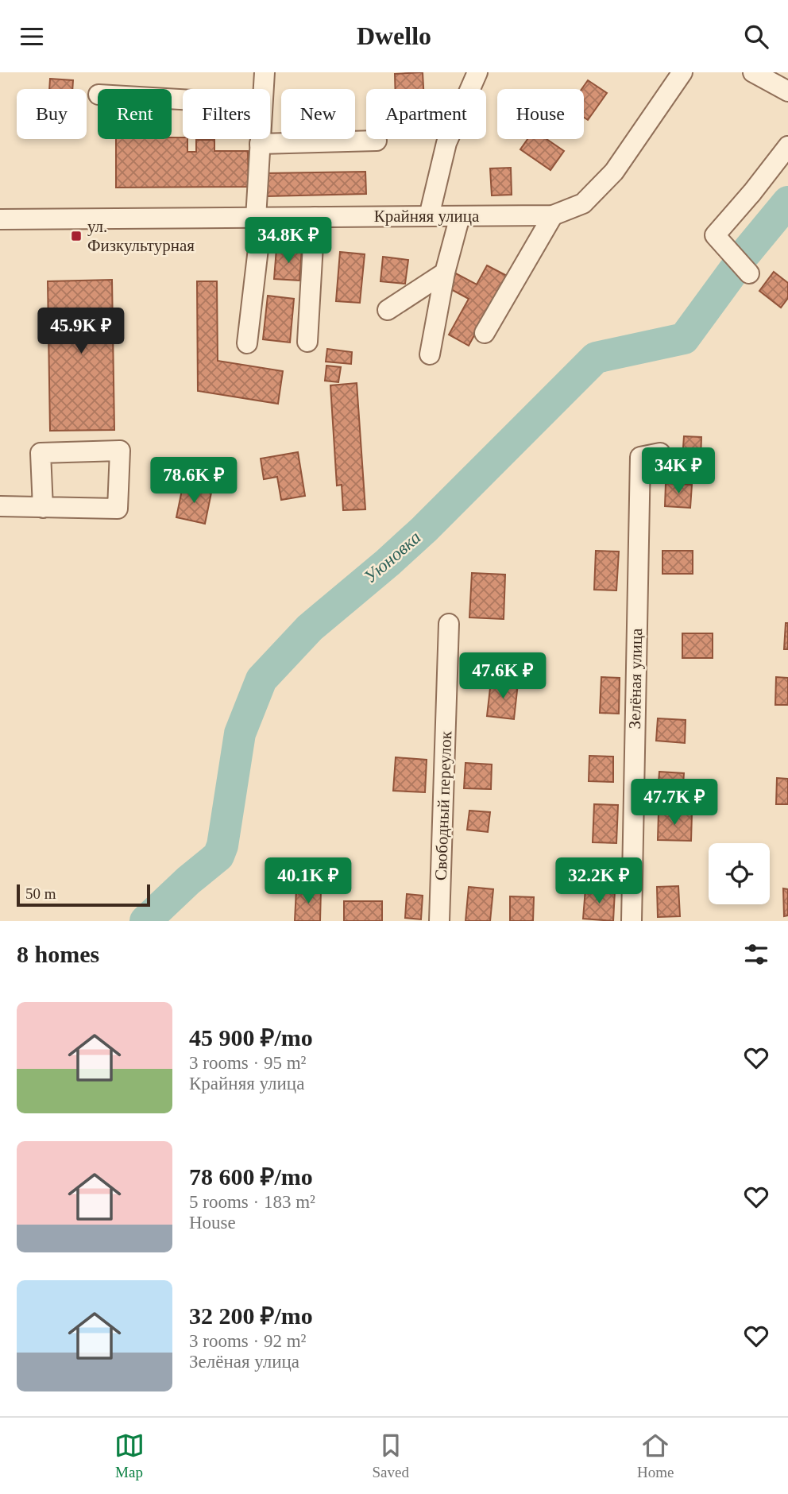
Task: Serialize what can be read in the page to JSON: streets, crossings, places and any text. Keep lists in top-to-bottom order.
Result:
{
  "streets": {
    "street": ["Крайняя улица", "Зелёная улица", "Свободный переулок"]
  },
  "water": ["Уюновка"],
  "places": {
    "transit": ["ул. Физкультурная"]
  },
  "scale_bar": "50 m",
  "page": {
    "header": "Dwello",
    "chip": [
      "Buy",
      "Rent",
      "Filters",
      "New",
      "Apartment",
      "House"
    ],
    "price": [
      "34.8K ₽",
      "45.9K ₽",
      "34K ₽",
      "78.6K ₽",
      "47.6K ₽",
      "47.7K ₽",
      "40.1K ₽",
      "32.2K ₽"
    ],
    "scale": "50 m",
    "heading": "8 homes",
    "list": [
      {
        "name": "45 900 ₽/mo",
        "note": "3 rooms · 95 m² · Крайняя улица"
      },
      {
        "name": "78 600 ₽/mo",
        "note": "5 rooms · 183 m² · House"
      },
      {
        "name": "32 200 ₽/mo",
        "note": "3 rooms · 92 m² · Зелёная улица"
      }
    ],
    "tabs": ["Map", "Saved", "Home"]
  }
}
